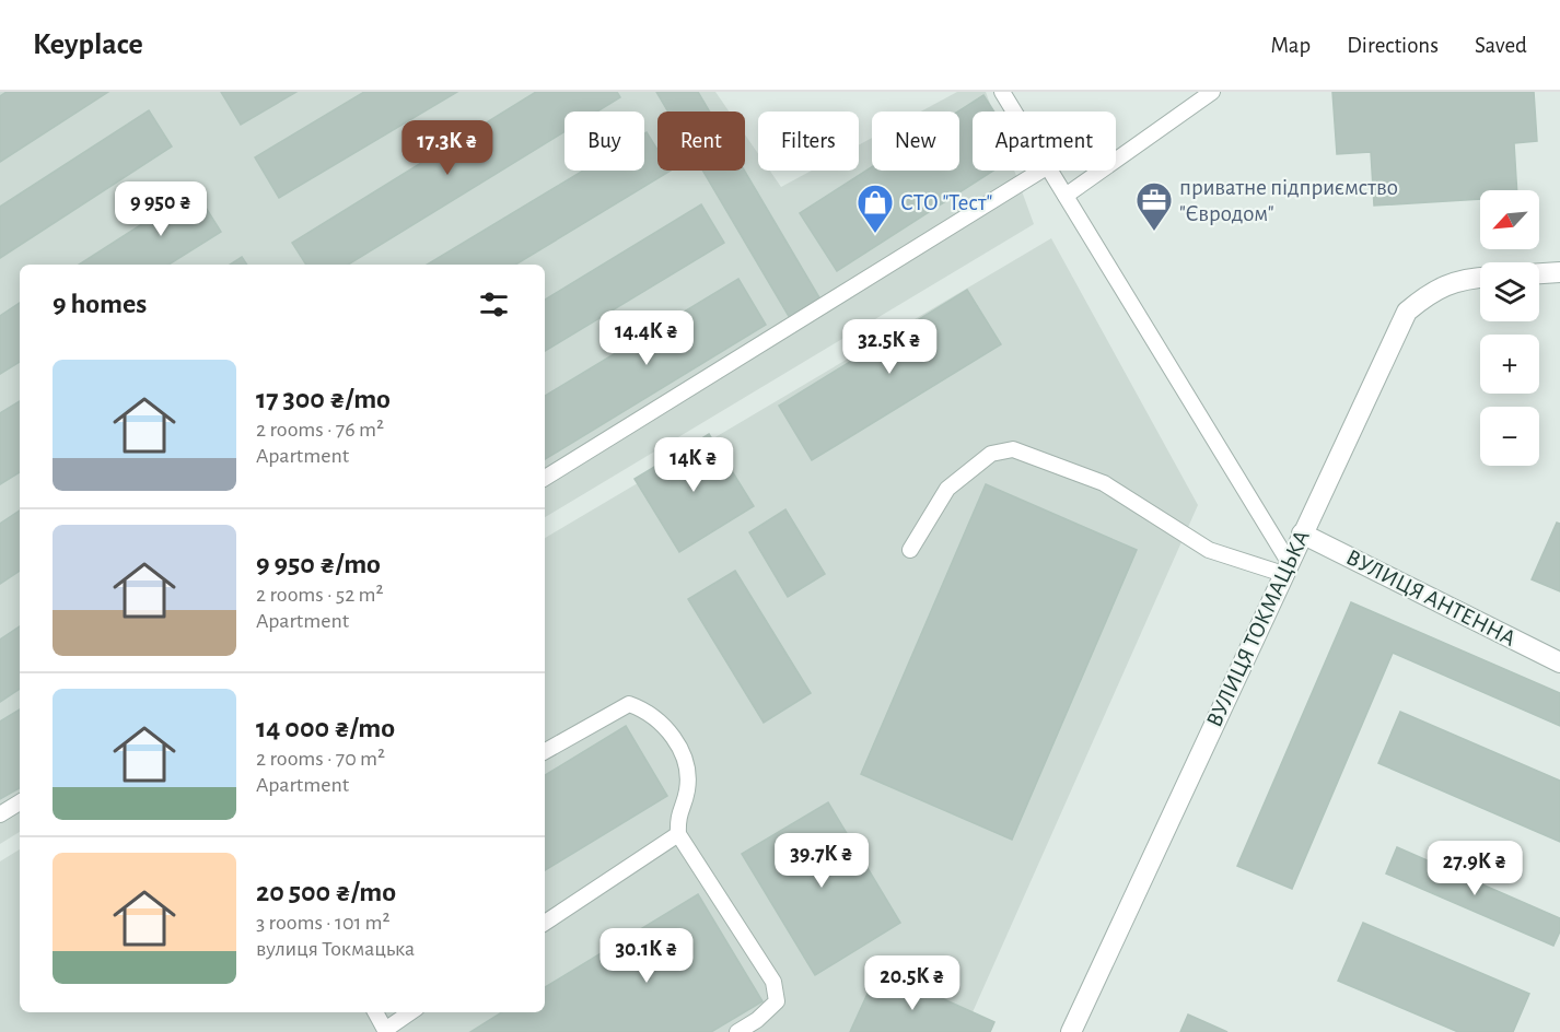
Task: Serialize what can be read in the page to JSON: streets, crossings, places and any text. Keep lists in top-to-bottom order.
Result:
{
  "streets": {
    "street": ["ВУЛИЦЯ АНТЕННА", "ВУЛИЦЯ ТОКМАЦЬКА"]
  },
  "crossings": [
    ["ВУЛИЦЯ АНТЕННА", "ВУЛИЦЯ ТОКМАЦЬКА"]
  ],
  "places": {
    "office": ["приватне підприємство \"Євродом\""],
    "shop": ["СТО \"Тест\""]
  },
  "north": "bottom left",
  "page": {
    "header": "Keyplace",
    "nav": ["Map", "Directions", "Saved"],
    "chip": [
      "Buy",
      "Rent",
      "Filters",
      "New",
      "Apartment"
    ],
    "price": [
      "17.3K ₴",
      "9 950 ₴",
      "14.4K ₴",
      "32.5K ₴",
      "14K ₴",
      "39.7K ₴",
      "27.9K ₴",
      "30.1K ₴",
      "20.5K ₴"
    ],
    "map_buttons": ["+", "−"],
    "heading": "9 homes",
    "list": [
      {
        "name": "17 300 ₴/mo",
        "note": "2 rooms · 76 m² · Apartment"
      },
      {
        "name": "9 950 ₴/mo",
        "note": "2 rooms · 52 m² · Apartment"
      },
      {
        "name": "14 000 ₴/mo",
        "note": "2 rooms · 70 m² · Apartment"
      },
      {
        "name": "20 500 ₴/mo",
        "note": "3 rooms · 101 m² · вулиця Токмацька"
      }
    ]
  }
}
